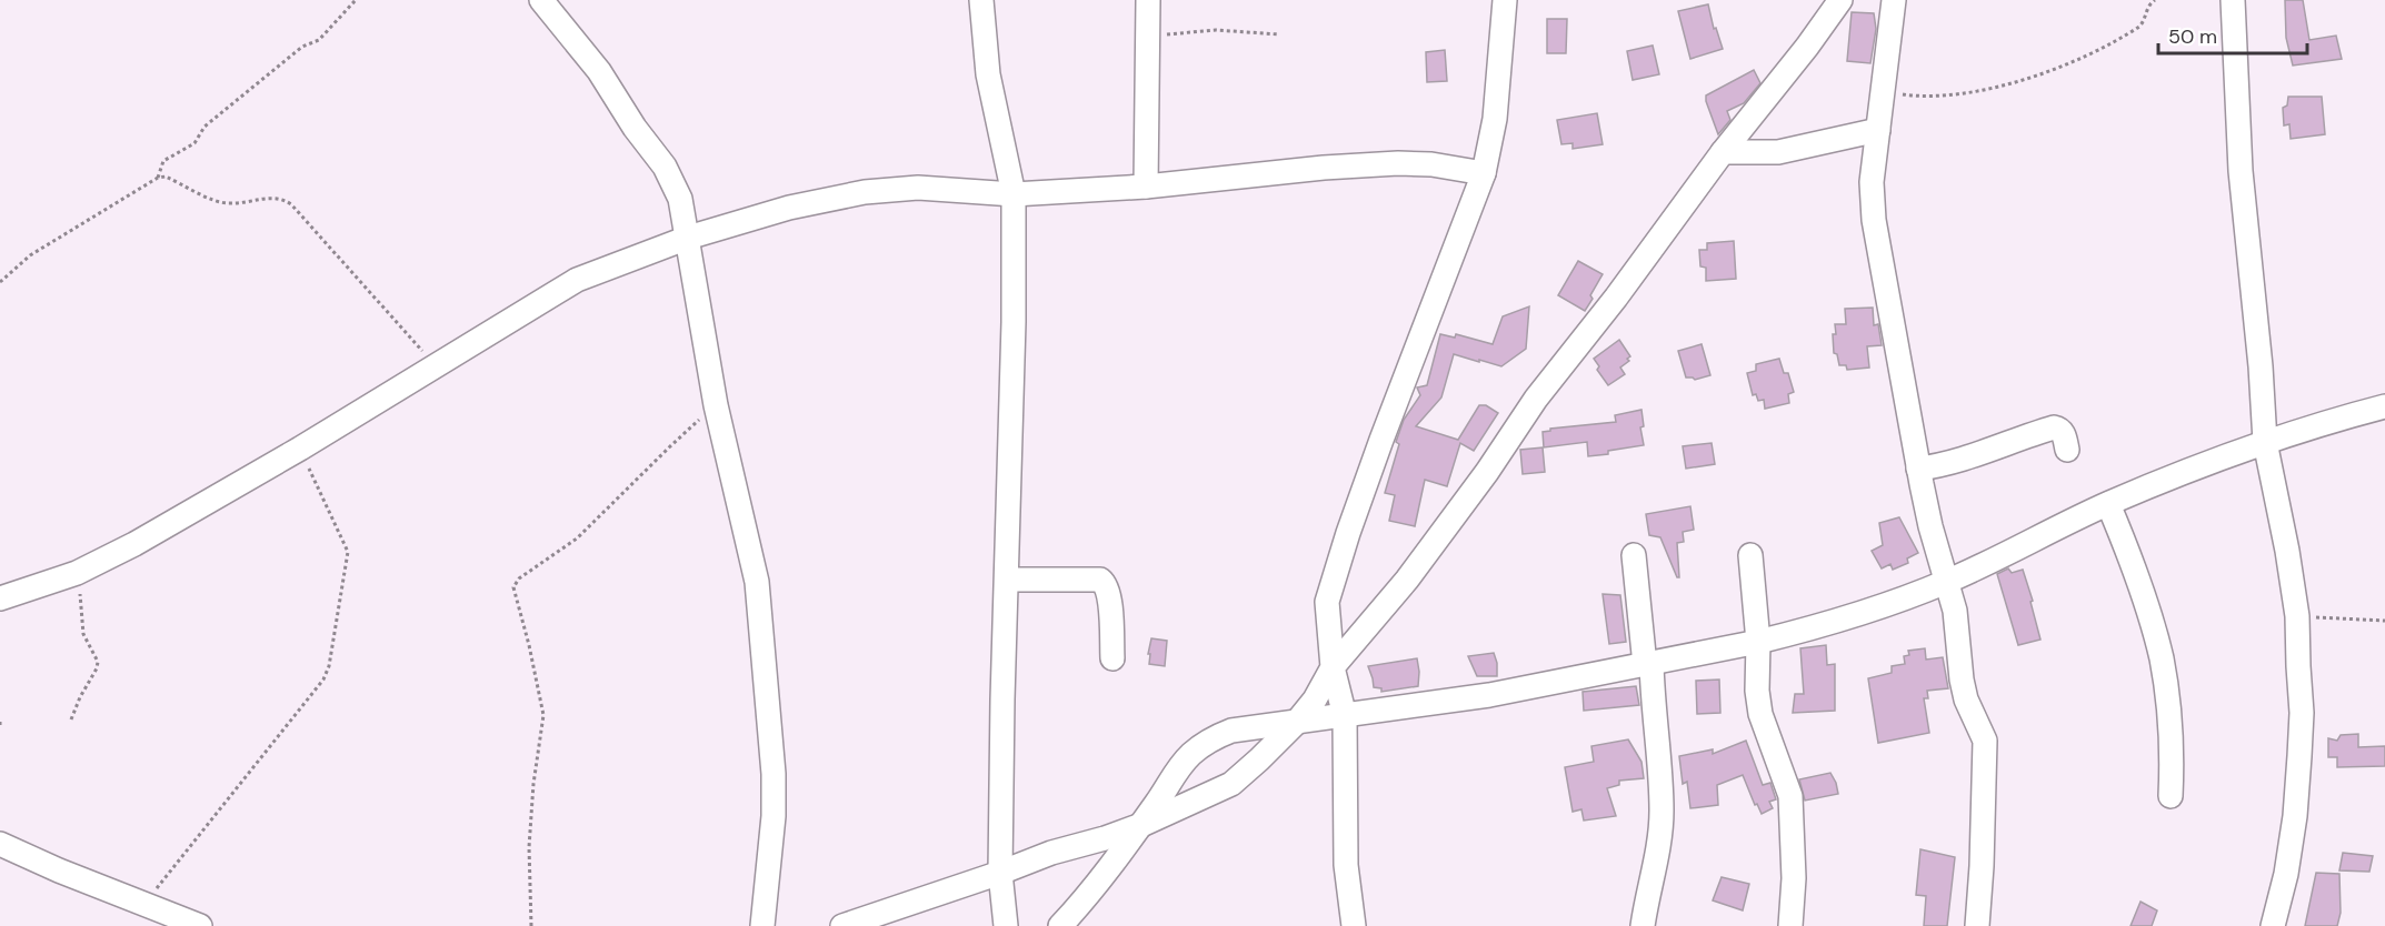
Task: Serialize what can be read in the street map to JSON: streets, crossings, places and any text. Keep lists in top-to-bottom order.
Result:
{
  "scale_bar": "50 m"
}
